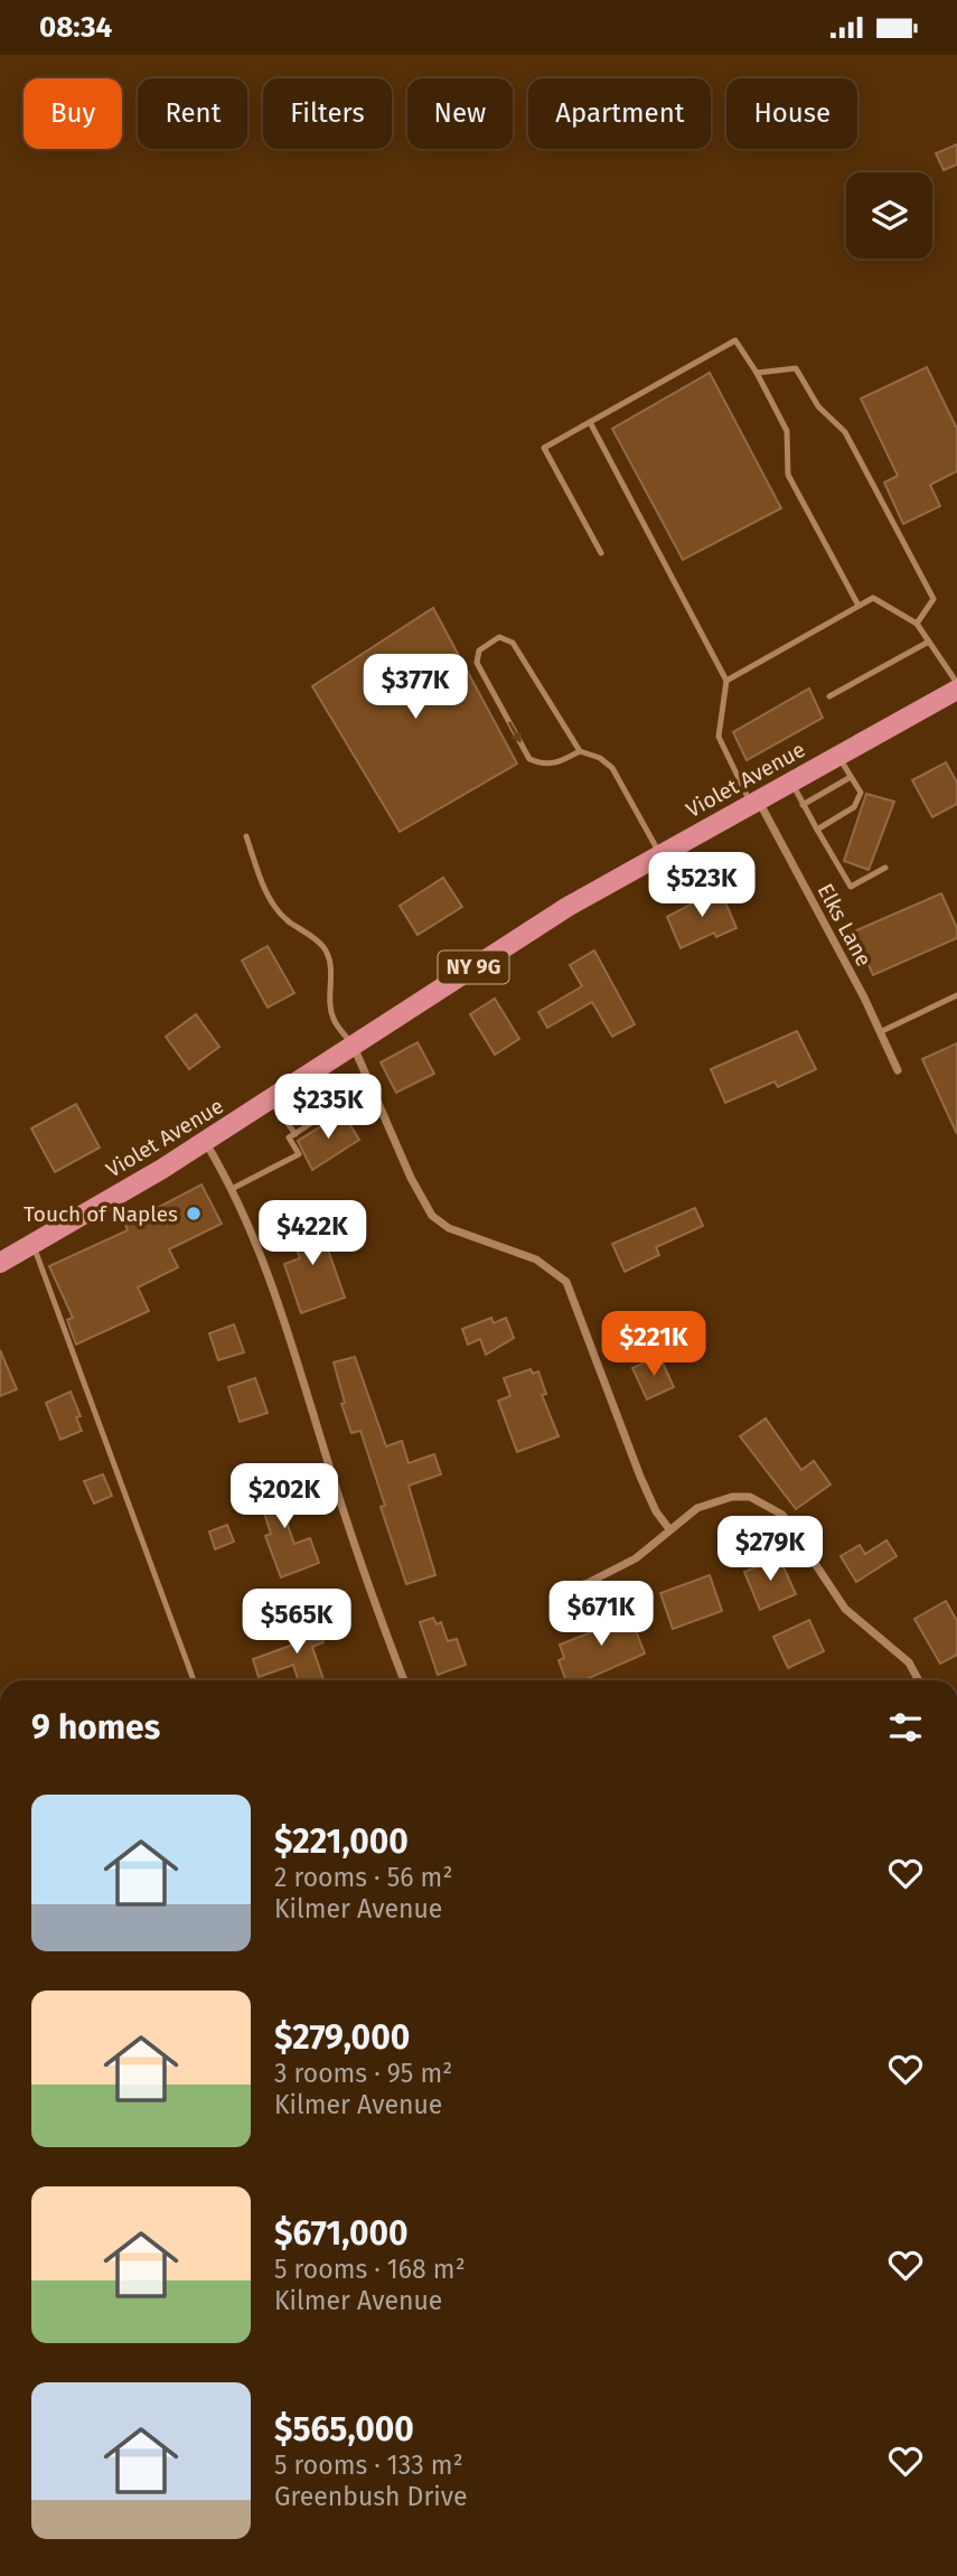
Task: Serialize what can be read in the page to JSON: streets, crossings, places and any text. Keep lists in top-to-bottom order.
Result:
{
  "streets": {
    "main road": ["Violet Avenue", "NY 9G"],
    "street": ["Elks Lane"]
  },
  "crossings": [
    ["Violet Avenue", "Elks Lane"]
  ],
  "places": ["Touch of Naples"],
  "page": {
    "status": "08:34",
    "chip": [
      "Buy",
      "Rent",
      "Filters",
      "New",
      "Apartment",
      "House"
    ],
    "price": [
      "$377K",
      "$523K",
      "$235K",
      "$422K",
      "$221K",
      "$202K",
      "$279K",
      "$671K",
      "$565K"
    ],
    "heading": "9 homes",
    "list": [
      {
        "name": "$221,000",
        "note": "2 rooms · 56 m² · Kilmer Avenue"
      },
      {
        "name": "$279,000",
        "note": "3 rooms · 95 m² · Kilmer Avenue"
      },
      {
        "name": "$671,000",
        "note": "5 rooms · 168 m² · Kilmer Avenue"
      },
      {
        "name": "$565,000",
        "note": "5 rooms · 133 m² · Greenbush Drive"
      }
    ]
  }
}
